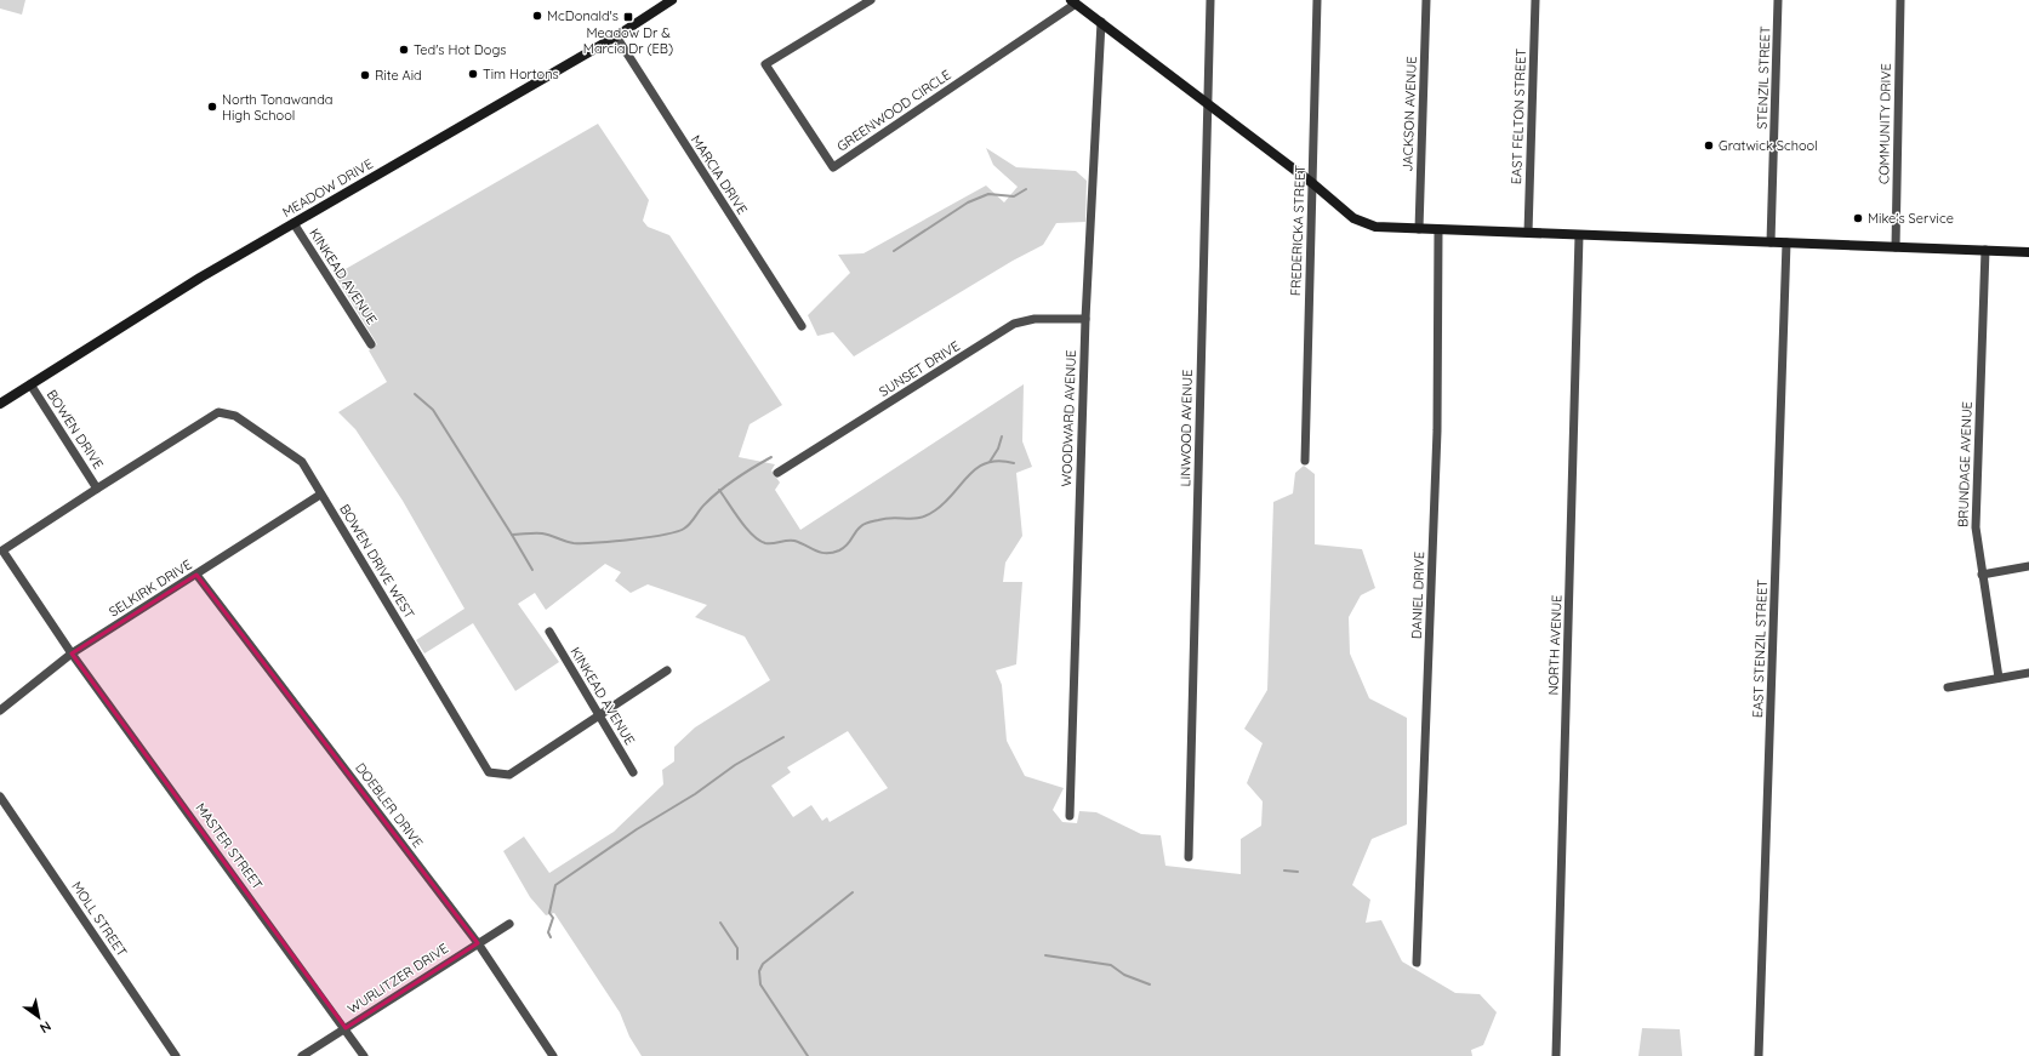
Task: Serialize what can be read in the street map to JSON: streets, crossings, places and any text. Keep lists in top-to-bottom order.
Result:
{
  "streets": {
    "street": [
      "STENZIL STREET",
      "GREENWOOD CIRCLE",
      "JACKSON AVENUE",
      "EAST FELTON STREET",
      "COMMUNITY DRIVE",
      "MARCIA DRIVE",
      "MEADOW DRIVE",
      "FREDERICKA STREET",
      "KINKEAD AVENUE",
      "SUNSET DRIVE",
      "WOODWARD AVENUE",
      "LINWOOD AVENUE",
      "BOWEN DRIVE",
      "BRUNDAGE AVENUE",
      "BOWEN DRIVE WEST",
      "SELKIRK DRIVE",
      "DANIEL DRIVE",
      "NORTH AVENUE",
      "EAST STENZIL STREET",
      "DOEBLER DRIVE",
      "MASTER STREET",
      "MOLL STREET",
      "WURLITZER DRIVE"
    ]
  },
  "crossings": [
    ["MARCIA DRIVE", "MEADOW DRIVE"],
    ["MEADOW DRIVE", "KINKEAD AVENUE"],
    ["MEADOW DRIVE", "BOWEN DRIVE"],
    ["KINKEAD AVENUE", "BOWEN DRIVE WEST"],
    ["SUNSET DRIVE", "WOODWARD AVENUE"],
    ["BOWEN DRIVE", "BOWEN DRIVE WEST"],
    ["BOWEN DRIVE", "MASTER STREET"],
    ["BOWEN DRIVE WEST", "SELKIRK DRIVE"],
    ["BOWEN DRIVE WEST", "MASTER STREET"],
    ["SELKIRK DRIVE", "DOEBLER DRIVE"],
    ["SELKIRK DRIVE", "MASTER STREET"],
    ["DOEBLER DRIVE", "WURLITZER DRIVE"],
    ["MASTER STREET", "WURLITZER DRIVE"]
  ],
  "places": {
    "other": [
      "McDonald's",
      "Ted's Hot Dogs",
      "Tim Hortons",
      "Rite Aid",
      "North Tonawanda High School",
      "Gratwick School",
      "Mike's Service"
    ],
    "transit": ["Meadow Dr & Marcia Dr (EB)"]
  },
  "north": "bottom right"
}
